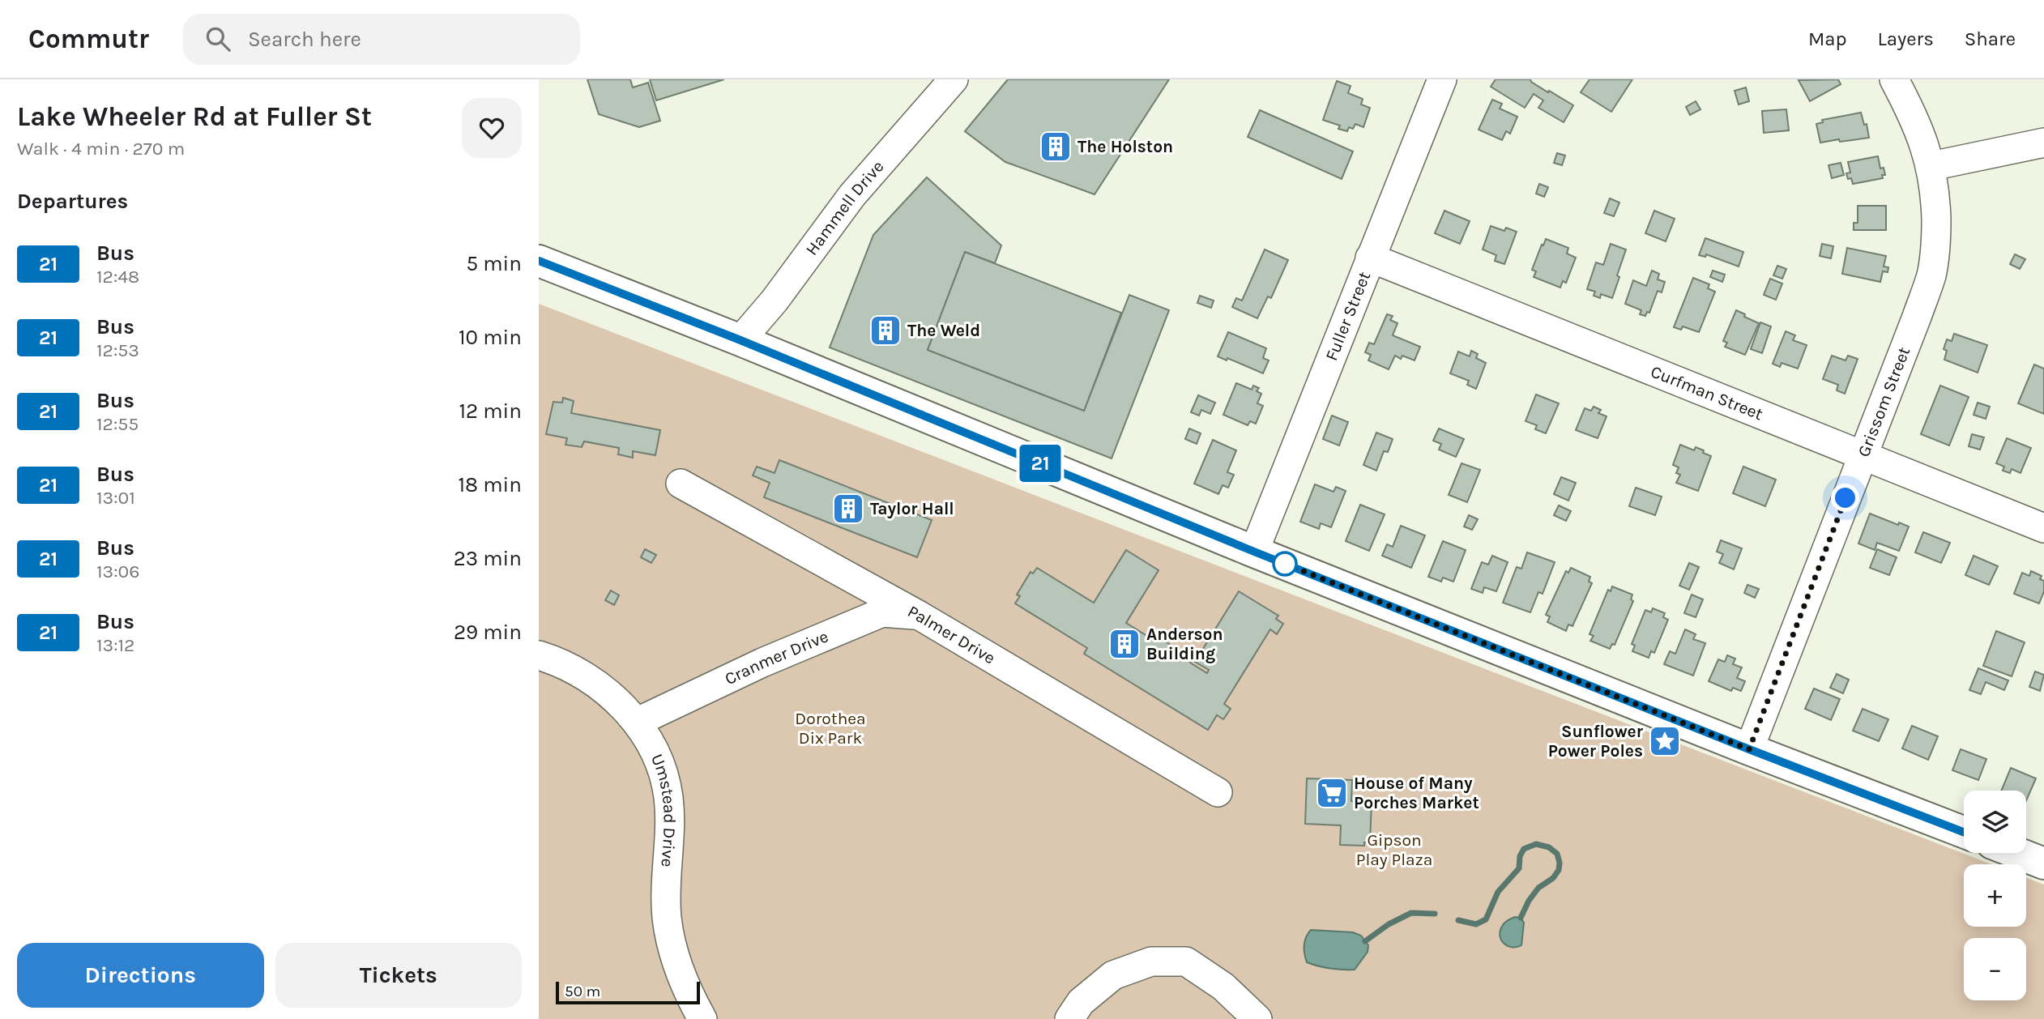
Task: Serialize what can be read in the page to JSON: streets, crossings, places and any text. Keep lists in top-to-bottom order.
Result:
{
  "streets": {
    "street": [
      "Hammell Drive",
      "Fuller Street",
      "Curfman Street",
      "Grissom Street",
      "Palmer Drive",
      "Cranmer Drive",
      "Umstead Drive"
    ]
  },
  "crossings": [
    ["Fuller Street", "Curfman Street"],
    ["Curfman Street", "Grissom Street"],
    ["Palmer Drive", "Cranmer Drive"],
    ["Cranmer Drive", "Umstead Drive"]
  ],
  "parks": ["Dorothea Dix Park", "Gipson Play Plaza"],
  "places": {
    "building": [
      "The Holston",
      "The Weld",
      "Taylor Hall",
      "Anderson Building"
    ],
    "place": ["Sunflower Power Poles"],
    "supermarket": ["House of Many Porches Market"]
  },
  "lines": ["bus line 21"],
  "scale_bar": "50 m",
  "page": {
    "header": "Commutr",
    "search": "Search here",
    "nav": ["Map", "Layers", "Share"],
    "heading": [
      ["Lake Wheeler Rd at Fuller St", "Walk · 4 min · 270 m"],
      "Departures"
    ],
    "on_map": "21",
    "list": [
      {
        "mark": "21",
        "name": "Bus",
        "note": "12:48",
        "value": "5 min"
      },
      {
        "mark": "21",
        "name": "Bus",
        "note": "12:53",
        "value": "10 min"
      },
      {
        "mark": "21",
        "name": "Bus",
        "note": "12:55",
        "value": "12 min"
      },
      {
        "mark": "21",
        "name": "Bus",
        "note": "13:01",
        "value": "18 min"
      },
      {
        "mark": "21",
        "name": "Bus",
        "note": "13:06",
        "value": "23 min"
      },
      {
        "mark": "21",
        "name": "Bus",
        "note": "13:12",
        "value": "29 min"
      }
    ],
    "map_buttons": ["+", "−"],
    "buttons": ["Directions", "Tickets"],
    "scale": "50 m"
  }
}
